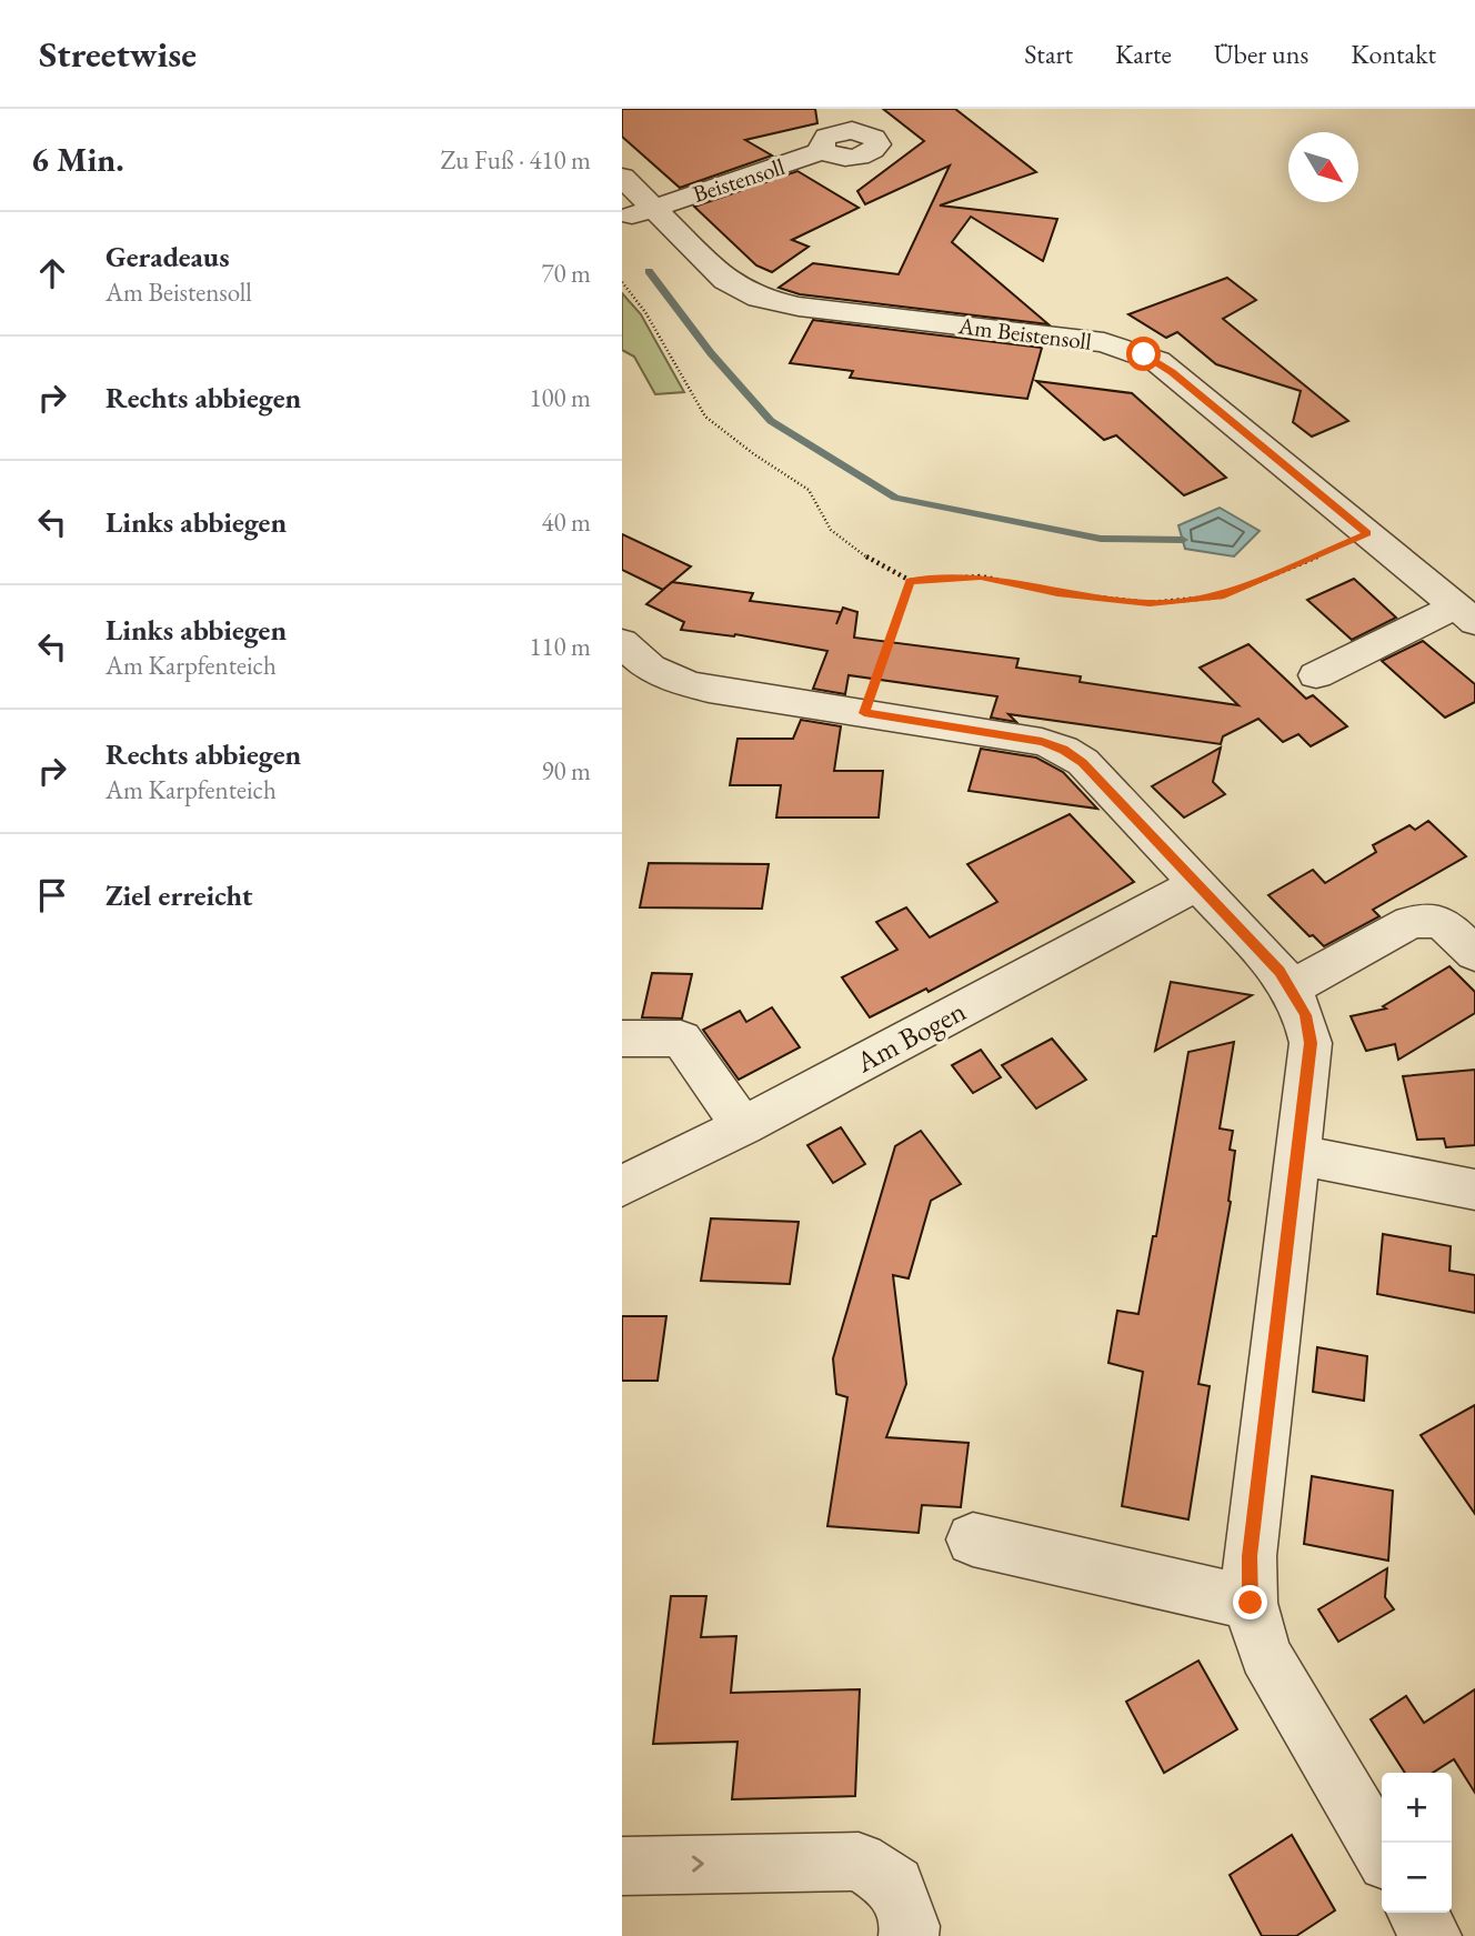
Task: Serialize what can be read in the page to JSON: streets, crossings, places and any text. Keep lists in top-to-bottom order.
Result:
{
  "streets": {
    "street": ["Beistensoll", "Am Beistensoll", "Am Bogen"]
  },
  "crossings": [
    ["Beistensoll", "Am Beistensoll"]
  ],
  "north": "bottom right",
  "page": {
    "header": "Streetwise",
    "nav": [
      "Start",
      "Karte",
      "Über uns",
      "Kontakt"
    ],
    "heading": ["6 Min.", "Zu Fuß · 410 m"],
    "list": [
      ["Geradeaus", "Am Beistensoll", "70 m"],
      ["Rechts abbiegen", "100 m"],
      ["Links abbiegen", "40 m"],
      ["Links abbiegen", "Am Karpfenteich", "110 m"],
      ["Rechts abbiegen", "Am Karpfenteich", "90 m"],
      "Ziel erreicht"
    ],
    "map_buttons": ["+", "−"]
  }
}
